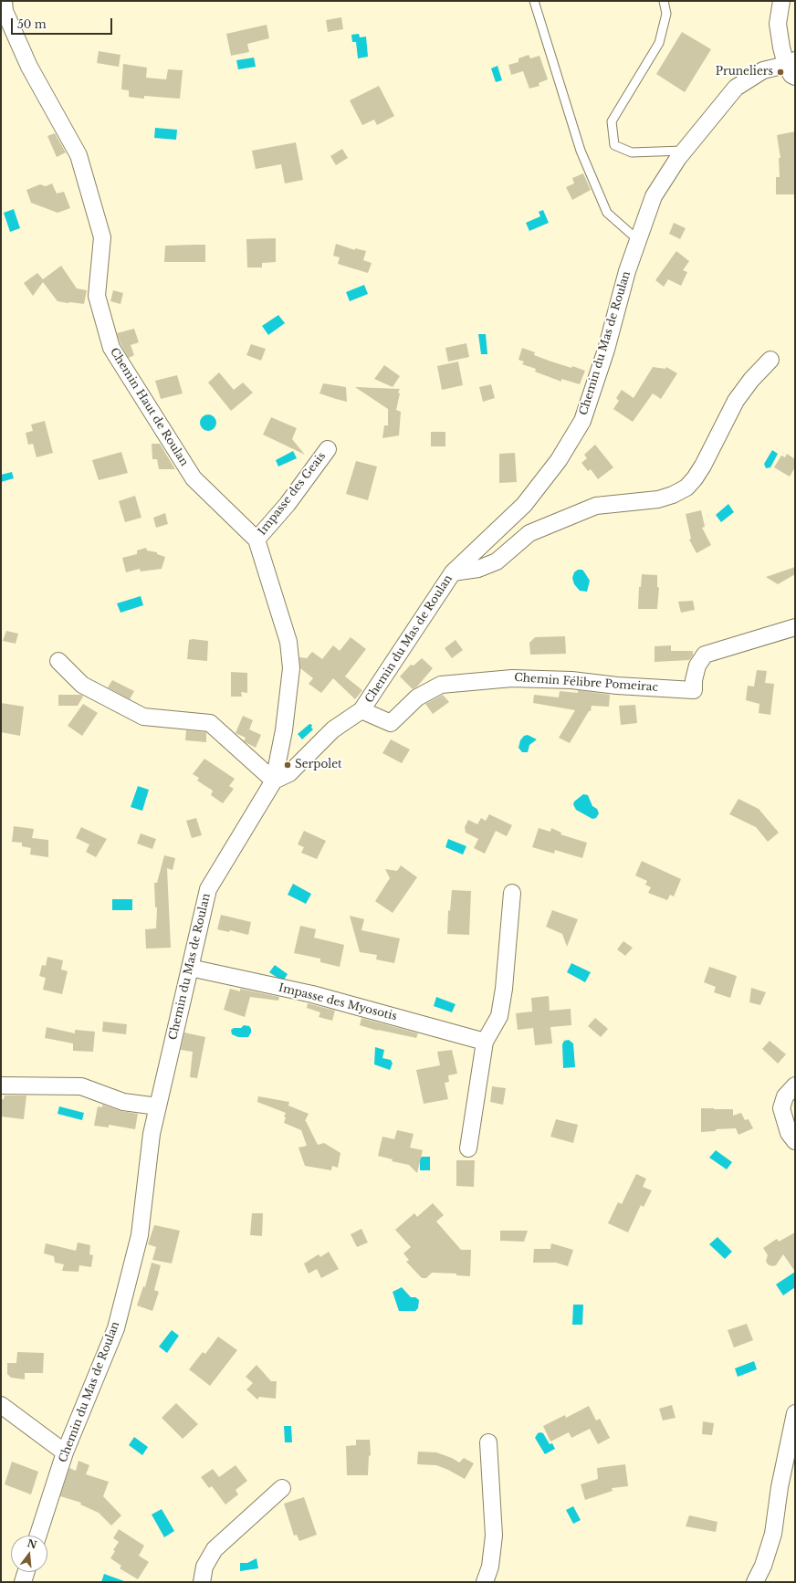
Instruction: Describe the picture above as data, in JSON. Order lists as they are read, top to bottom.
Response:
{
  "streets": {
    "street": [
      "Chemin du Mas de Roulan",
      "Chemin Haut de Roulan",
      "Impasse des Geais",
      "Chemin Félibre Pomeirac",
      "Impasse des Myosotis"
    ]
  },
  "crossings": [
    ["Chemin du Mas de Roulan", "Chemin Haut de Roulan"],
    ["Chemin du Mas de Roulan", "Chemin Félibre Pomeirac"],
    ["Chemin du Mas de Roulan", "Impasse des Myosotis"],
    ["Chemin Haut de Roulan", "Impasse des Geais"]
  ],
  "places": ["Pruneliers", "Serpolet"],
  "scale_bar": "50 m",
  "north": "top"
}
